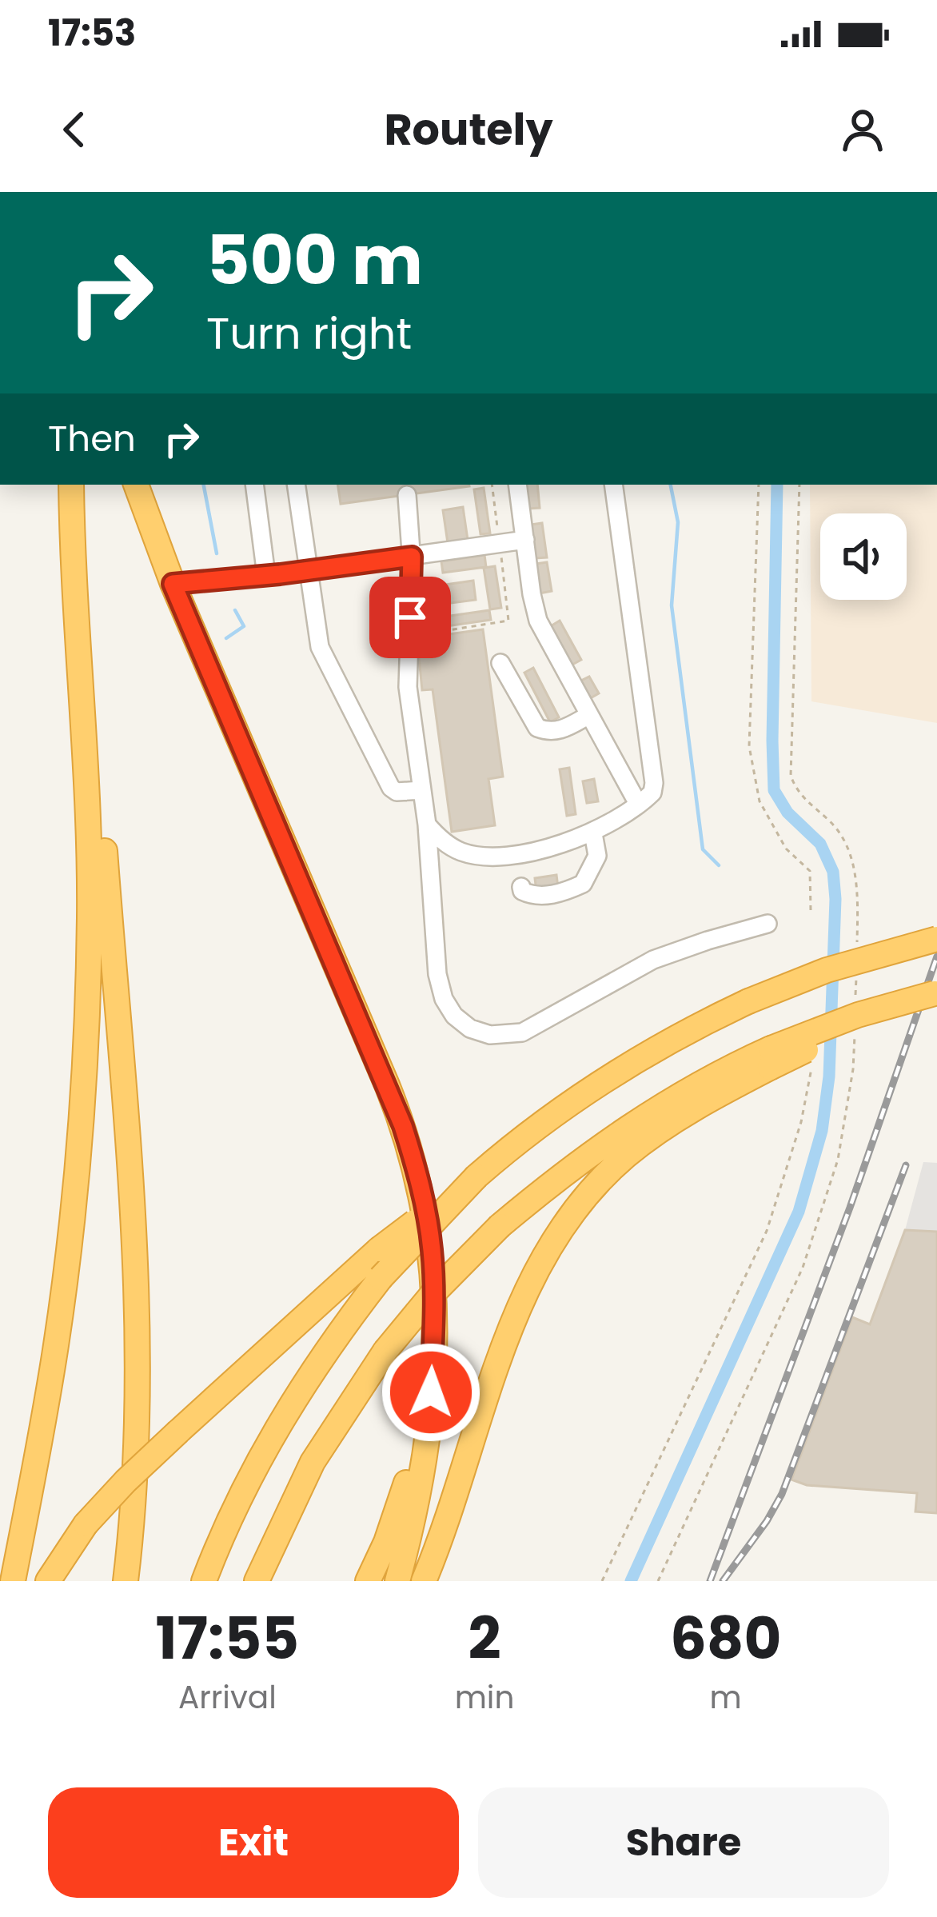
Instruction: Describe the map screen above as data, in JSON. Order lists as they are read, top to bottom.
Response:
{
  "page": {
    "status": "17:53",
    "header": "Routely",
    "turn": ["500 m", "Turn right"],
    "then": "Then",
    "eta": [
      "17:55",
      "Arrival",
      "2",
      "min",
      "680",
      "m"
    ],
    "buttons": ["Exit", "Share"]
  }
}
